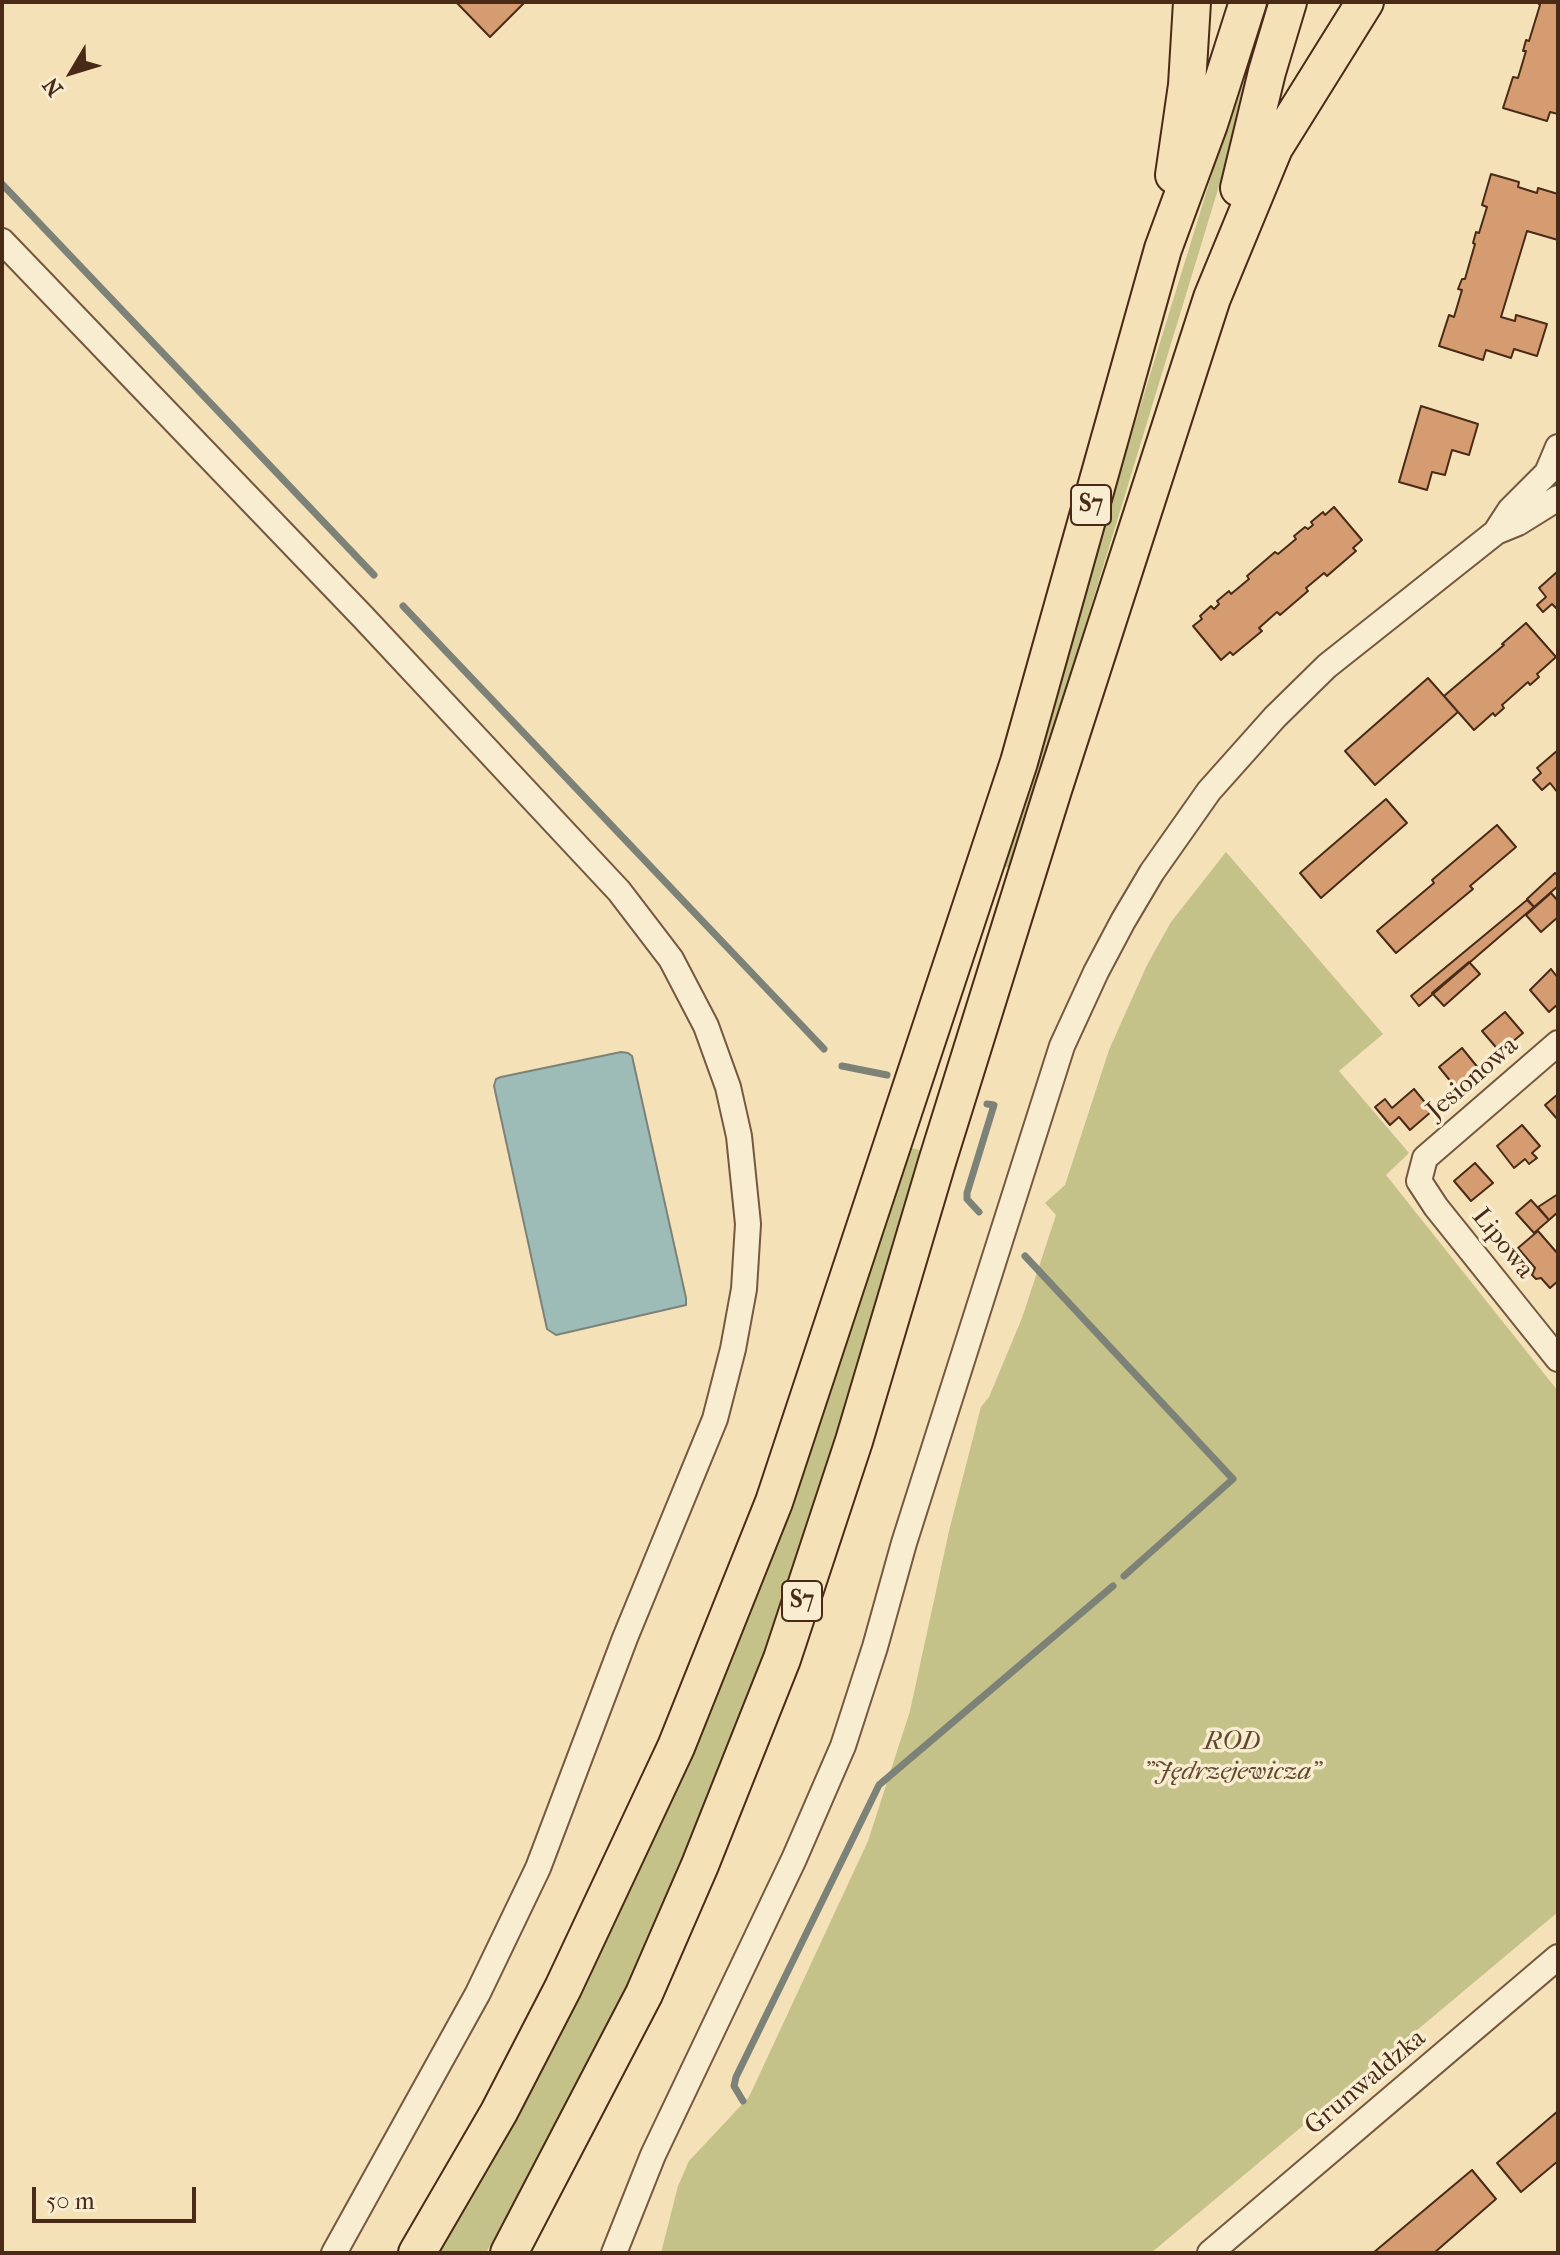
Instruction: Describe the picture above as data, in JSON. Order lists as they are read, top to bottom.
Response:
{
  "streets": {
    "highway": ["S7"],
    "street": ["Jesionowa", "Lipowa", "Grunwaldzka"]
  },
  "crossings": [
    ["Jesionowa", "Lipowa"]
  ],
  "parks": ["ROD \"Jędrzejewicza\""],
  "scale_bar": "50 m",
  "north": "bottom left"
}
